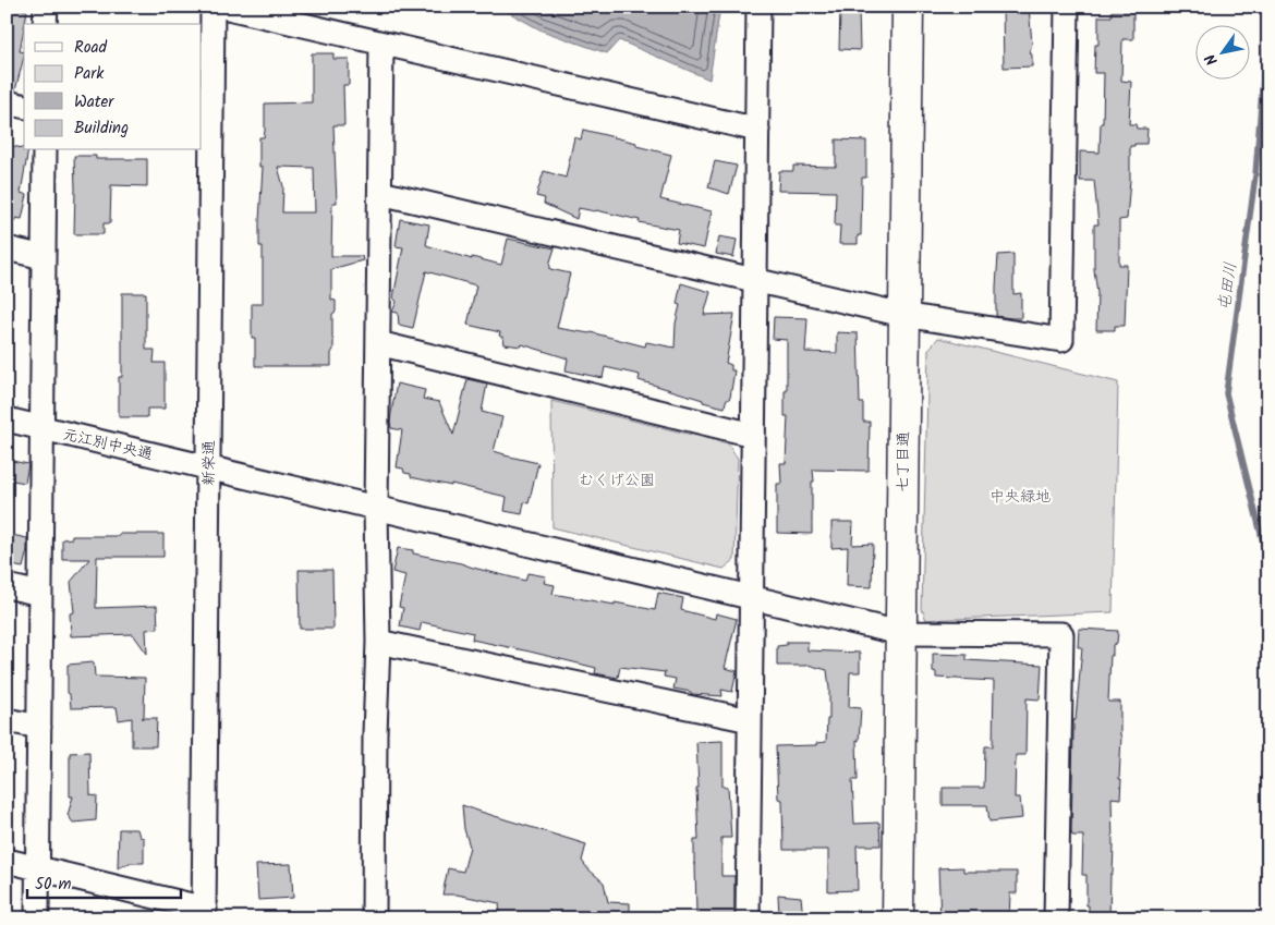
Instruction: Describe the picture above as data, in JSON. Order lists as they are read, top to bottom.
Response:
{
  "streets": {
    "street": ["元江別中央通", "七丁目通", "新栄通"]
  },
  "crossings": [
    ["元江別中央通", "七丁目通"],
    ["元江別中央通", "新栄通"]
  ],
  "water": ["屯田川"],
  "parks": ["むくげ公園", "中央緑地"],
  "legend": [
    "Road",
    "Park",
    "Water",
    "Building"
  ],
  "scale_bar": "50 m",
  "north": "bottom left"
}
